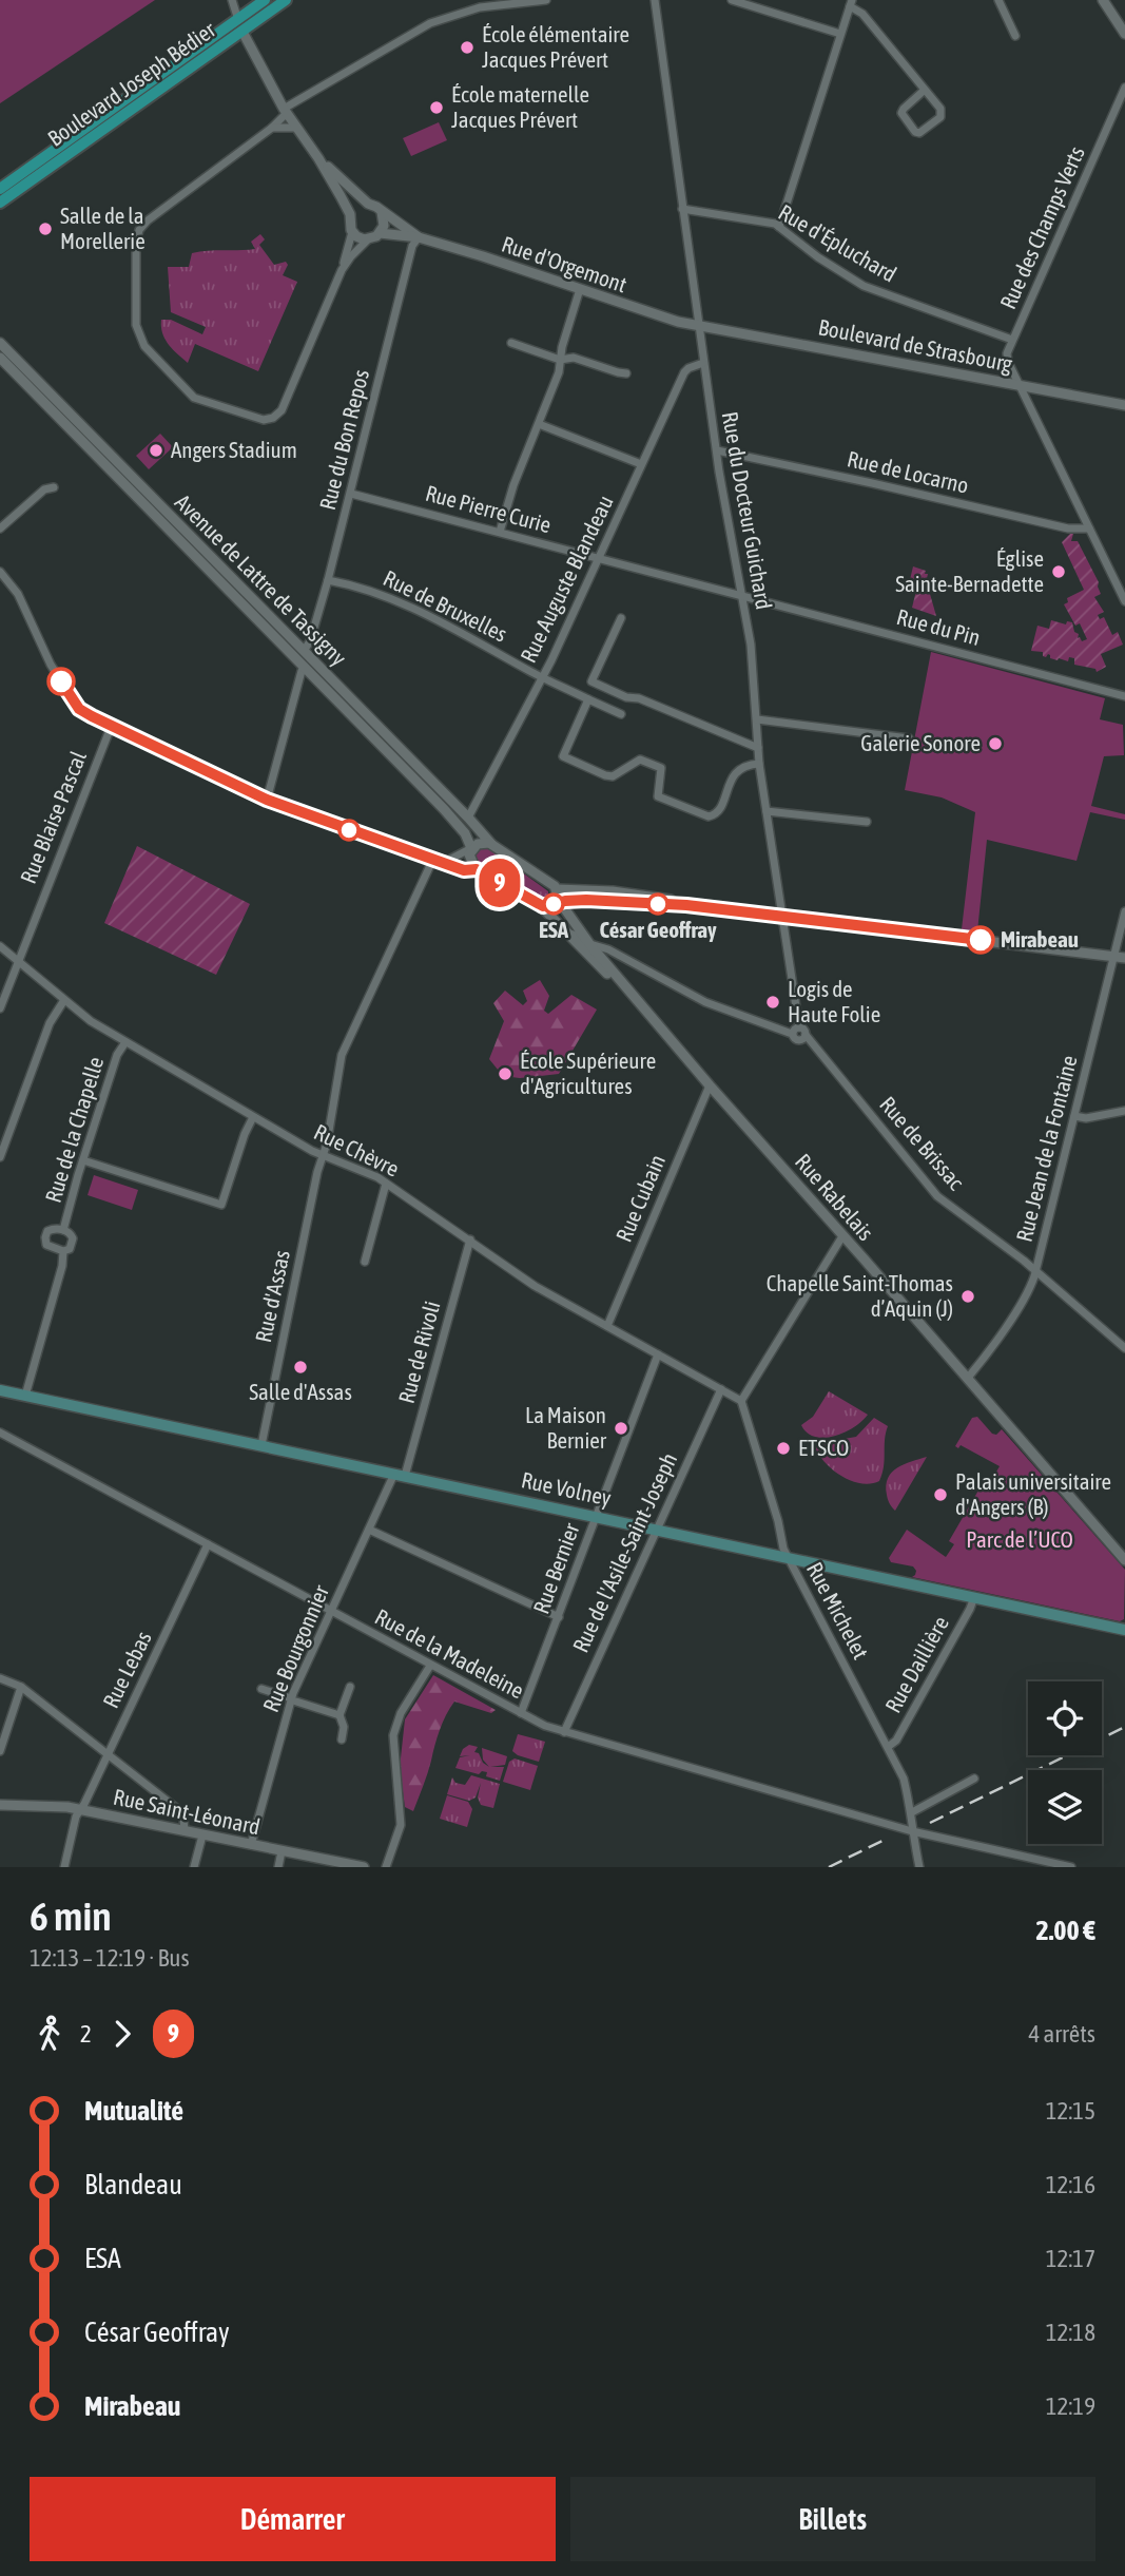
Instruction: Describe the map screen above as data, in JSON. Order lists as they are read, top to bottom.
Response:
{
  "streets": {
    "main road": ["Boulevard Joseph Bédier", "Rue Volney"],
    "street": [
      "Rue des Champs Verts",
      "Rue d'Épluchard",
      "Rue d'Orgemont",
      "Boulevard de Strasbourg",
      "Rue du Bon Repos",
      "Rue de Locarno",
      "Rue Pierre Curie",
      "Rue du Docteur Guichard",
      "Rue Auguste Blandeau",
      "Avenue de Lattre de Tassigny",
      "Rue de Bruxelles",
      "Rue du Pin",
      "Rue Blaise Pascal",
      "Rue de la Chapelle",
      "Rue de Brissac",
      "Rue Jean de la Fontaine",
      "Rue Chèvre",
      "Rue Rabelais",
      "Rue Cubain",
      "Rue d'Assas",
      "Rue de Rivoli",
      "Rue de l'Asile-Saint-Joseph",
      "Rue Bernier",
      "Rue Michelet",
      "Rue Bourgonnier",
      "Rue de la Madeleine",
      "Rue Daillière",
      "Rue Lebas",
      "Rue Saint-Léonard"
    ]
  },
  "crossings": [
    ["Boulevard Joseph Bédier", "Rue d'Orgemont"],
    ["Rue des Champs Verts", "Rue d'Épluchard"],
    ["Rue des Champs Verts", "Boulevard de Strasbourg"],
    ["Rue des Champs Verts", "Rue de Locarno"],
    ["Rue d'Épluchard", "Rue du Docteur Guichard"],
    ["Rue d'Orgemont", "Boulevard de Strasbourg"],
    ["Rue d'Orgemont", "Rue du Bon Repos"],
    ["Rue d'Orgemont", "Rue du Docteur Guichard"],
    ["Boulevard de Strasbourg", "Rue du Docteur Guichard"],
    ["Rue du Bon Repos", "Rue Pierre Curie"],
    ["Rue du Bon Repos", "Avenue de Lattre de Tassigny"],
    ["Rue du Bon Repos", "Rue de Bruxelles"],
    ["Rue de Locarno", "Rue du Docteur Guichard"],
    ["Rue Pierre Curie", "Rue du Docteur Guichard"],
    ["Rue Pierre Curie", "Rue Auguste Blandeau"],
    ["Rue Pierre Curie", "Rue du Pin"],
    ["Rue du Docteur Guichard", "Rue Auguste Blandeau"],
    ["Rue du Docteur Guichard", "Rue du Pin"],
    ["Rue du Docteur Guichard", "Rue de Brissac"],
    ["Rue Auguste Blandeau", "Avenue de Lattre de Tassigny"],
    ["Rue Auguste Blandeau", "Rue de Bruxelles"],
    ["Avenue de Lattre de Tassigny", "Rue Rabelais"],
    ["Rue Blaise Pascal", "Rue Chèvre"],
    ["Rue de la Chapelle", "Rue Chèvre"],
    ["Rue de la Chapelle", "Rue Volney"],
    ["Rue de Brissac", "Rue Jean de la Fontaine"],
    ["Rue de Brissac", "Rue Rabelais"],
    ["Rue Jean de la Fontaine", "Rue Rabelais"],
    ["Rue Chèvre", "Rue Cubain"],
    ["Rue Chèvre", "Rue d'Assas"],
    ["Rue Chèvre", "Rue de Rivoli"],
    ["Rue Chèvre", "Rue de l'Asile-Saint-Joseph"],
    ["Rue Chèvre", "Rue Bernier"],
    ["Rue Chèvre", "Rue Michelet"],
    ["Rue Rabelais", "Rue Cubain"],
    ["Rue d'Assas", "Rue Volney"],
    ["Rue de Rivoli", "Rue Volney"],
    ["Rue de Rivoli", "Rue Bourgonnier"],
    ["Rue Volney", "Rue de l'Asile-Saint-Joseph"],
    ["Rue Volney", "Rue Bernier"],
    ["Rue Volney", "Rue Michelet"],
    ["Rue Volney", "Rue Bourgonnier"],
    ["Rue Volney", "Rue Daillière"],
    ["Rue de l'Asile-Saint-Joseph", "Rue de la Madeleine"],
    ["Rue Bernier", "Rue de la Madeleine"],
    ["Rue Michelet", "Rue de la Madeleine"],
    ["Rue Michelet", "Rue Daillière"],
    ["Rue Bourgonnier", "Rue de la Madeleine"],
    ["Rue Bourgonnier", "Rue Saint-Léonard"],
    ["Rue de la Madeleine", "Rue Lebas"],
    ["Rue Lebas", "Rue Saint-Léonard"]
  ],
  "parks": ["Parc de l’UCO"],
  "places": [
    "École élémentaire Jacques Prévert",
    "École maternelle Jacques Prévert",
    "Salle de la Morellerie",
    "Angers Stadium",
    "Église Sainte-Bernadette",
    "Galerie Sonore",
    "ESA",
    "César Geoffray",
    "Mirabeau",
    "Logis de Haute Folie",
    "École Supérieure d'Agricultures",
    "Chapelle Saint-Thomas d’Aquin (J)",
    "Salle d'Assas",
    "La Maison Bernier",
    "ETSCO",
    "Palais universitaire d'Angers (B)"
  ],
  "lines": ["bus line 9"],
  "page": {
    "on_map": "9",
    "heading": ["6 min", "12:13 – 12:19 · Bus", "2.00 €"],
    "legs": ["2", "9", "4 arrêts"],
    "list": [
      {
        "name": "Mutualité",
        "value": "12:15"
      },
      {
        "name": "Blandeau",
        "value": "12:16"
      },
      {
        "name": "ESA",
        "value": "12:17"
      },
      {
        "name": "César Geoffray",
        "value": "12:18"
      },
      {
        "name": "Mirabeau",
        "value": "12:19"
      }
    ],
    "buttons": ["Démarrer", "Billets"]
  }
}
